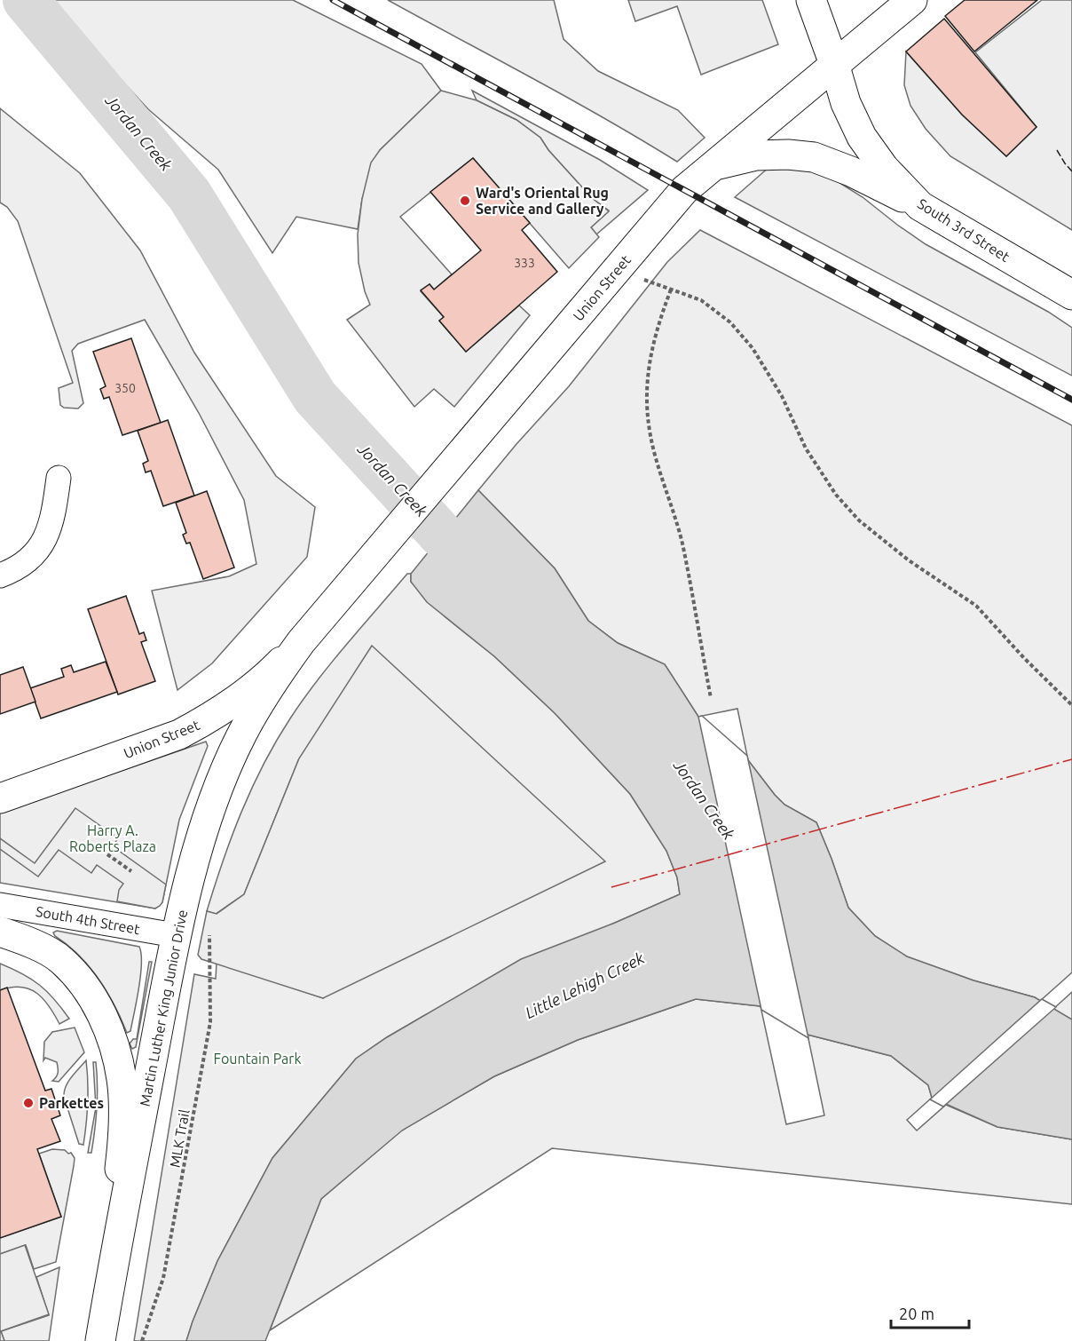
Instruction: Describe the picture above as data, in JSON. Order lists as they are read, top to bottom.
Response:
{
  "streets": {
    "main road": ["South 3rd Street", "Union Street", "Martin Luther King Junior Drive"],
    "street": ["South 4th Street"],
    "path": ["MLK Trail"]
  },
  "crossings": [
    ["South 3rd Street", "Union Street"],
    ["Union Street", "Martin Luther King Junior Drive"],
    ["South 4th Street", "Martin Luther King Junior Drive"]
  ],
  "water": ["Jordan Creek", "Little Lehigh Creek"],
  "parks": ["Harry A. Roberts Plaza", "Fountain Park"],
  "places": ["Ward's Oriental Rug Service and Gallery", "Parkettes"],
  "house_numbers": ["333", "350"],
  "scale_bar": "20 m"
}
